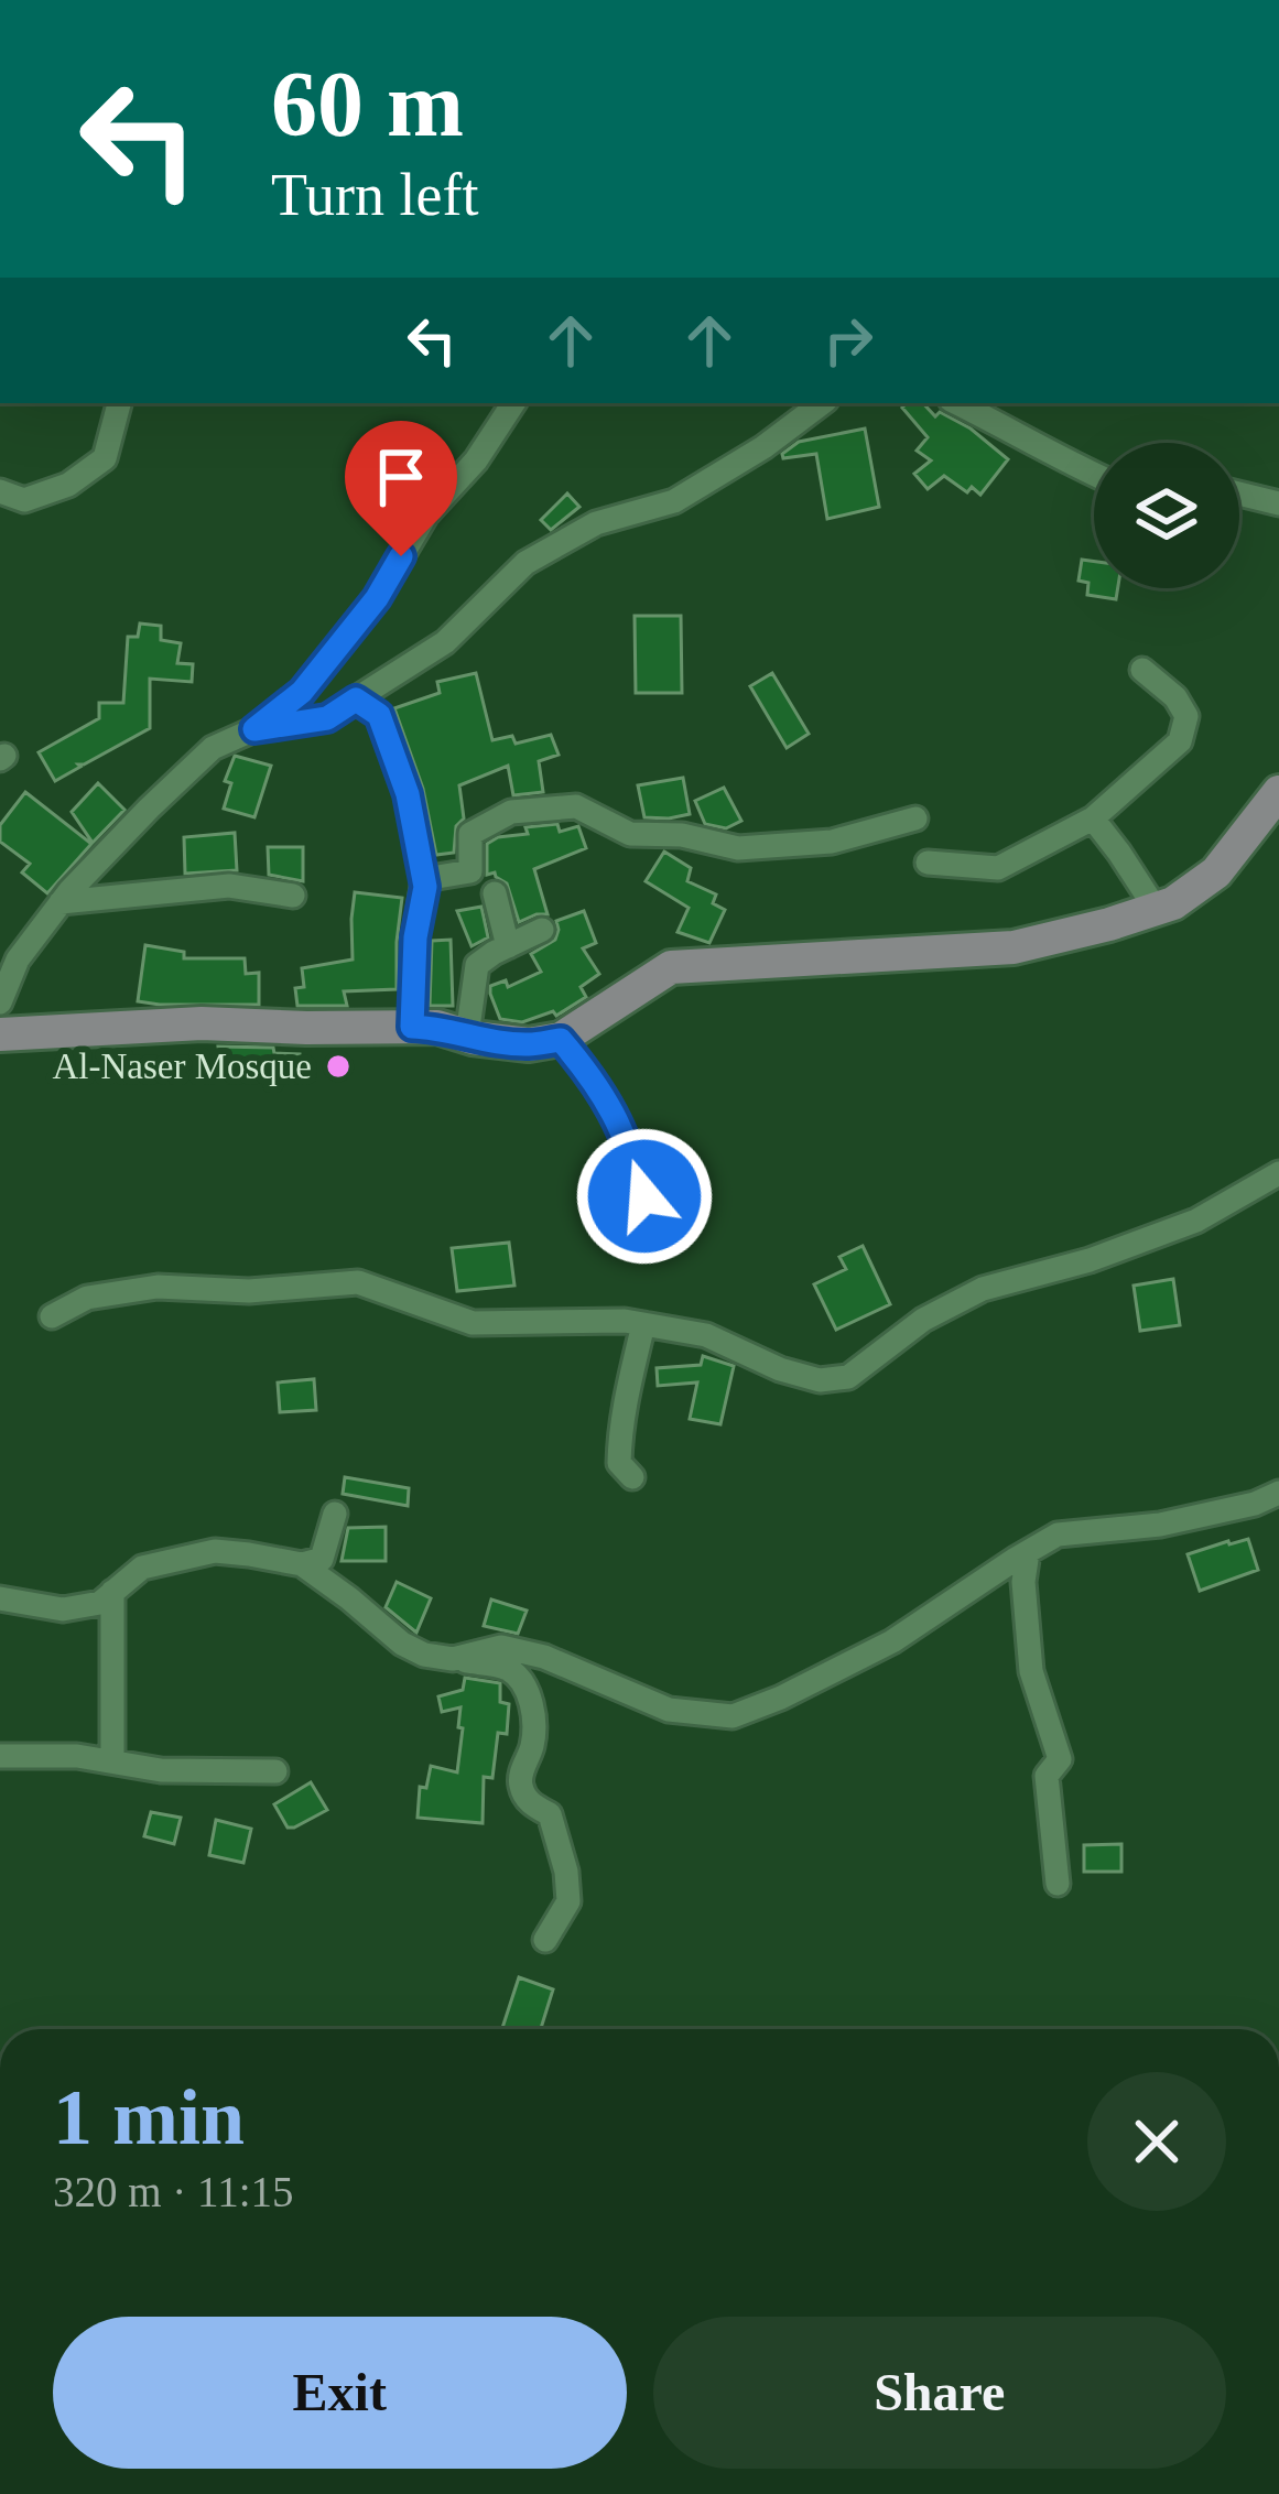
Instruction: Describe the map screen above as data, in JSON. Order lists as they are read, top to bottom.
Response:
{
  "places": ["Al-Naser Mosque"],
  "page": {
    "turn": ["60 m", "Turn left"],
    "heading": ["1 min", "320 m · 11:15"],
    "buttons": ["Exit", "Share"]
  }
}
